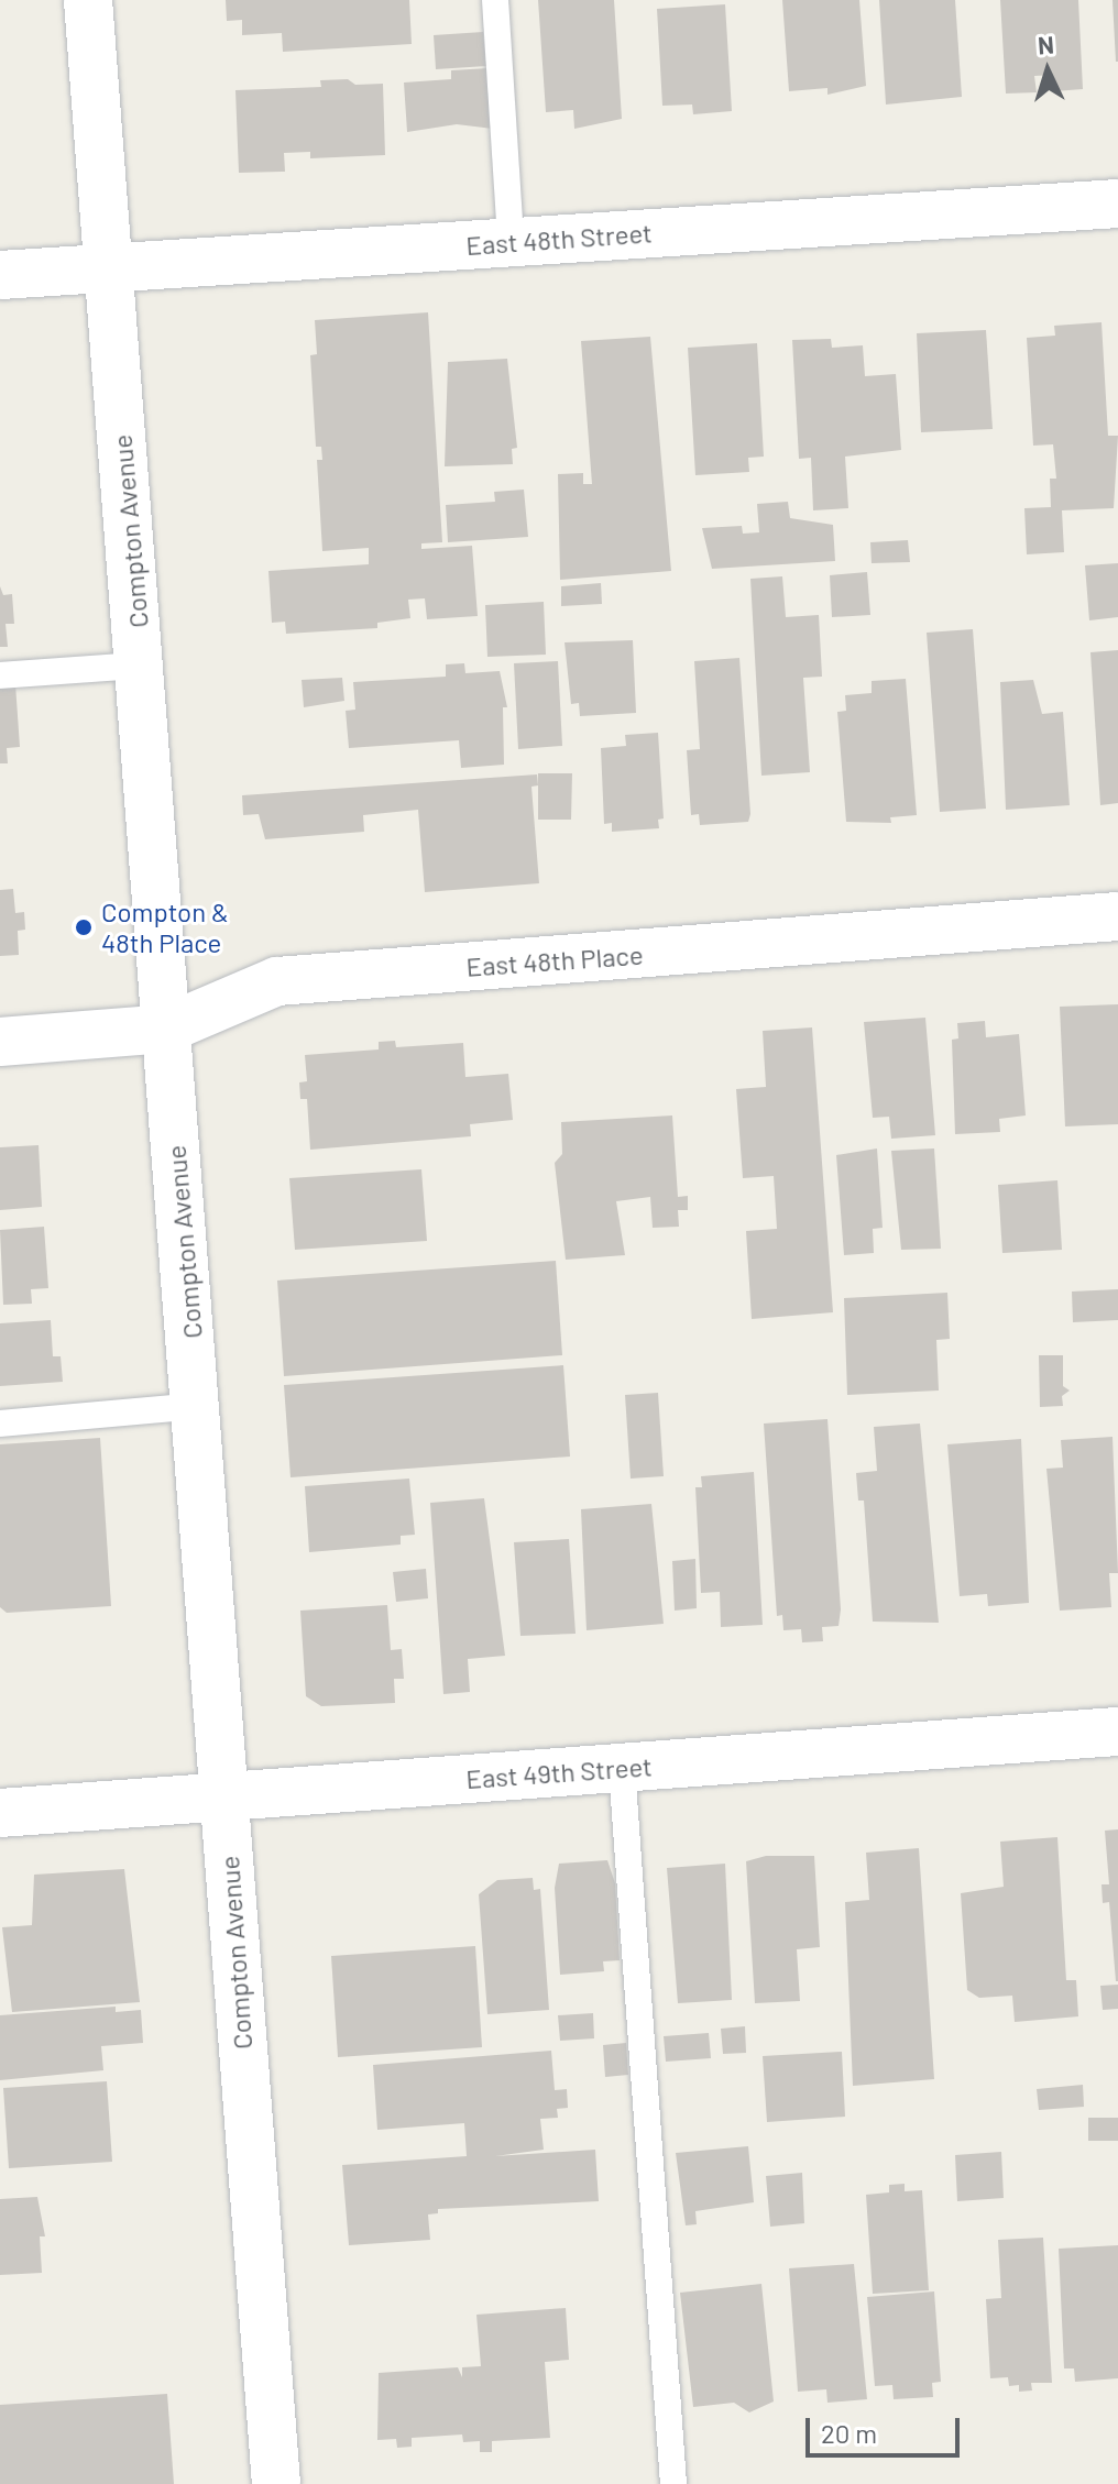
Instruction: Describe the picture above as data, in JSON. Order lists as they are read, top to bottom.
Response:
{
  "streets": {
    "street": [
      "East 48th Street",
      "Compton Avenue",
      "East 48th Place",
      "East 49th Street"
    ]
  },
  "crossings": [
    ["East 48th Street", "Compton Avenue"],
    ["Compton Avenue", "East 48th Place"],
    ["Compton Avenue", "East 49th Street"]
  ],
  "places": ["Compton & 48th Place"],
  "scale_bar": "20 m",
  "north": "top"
}
